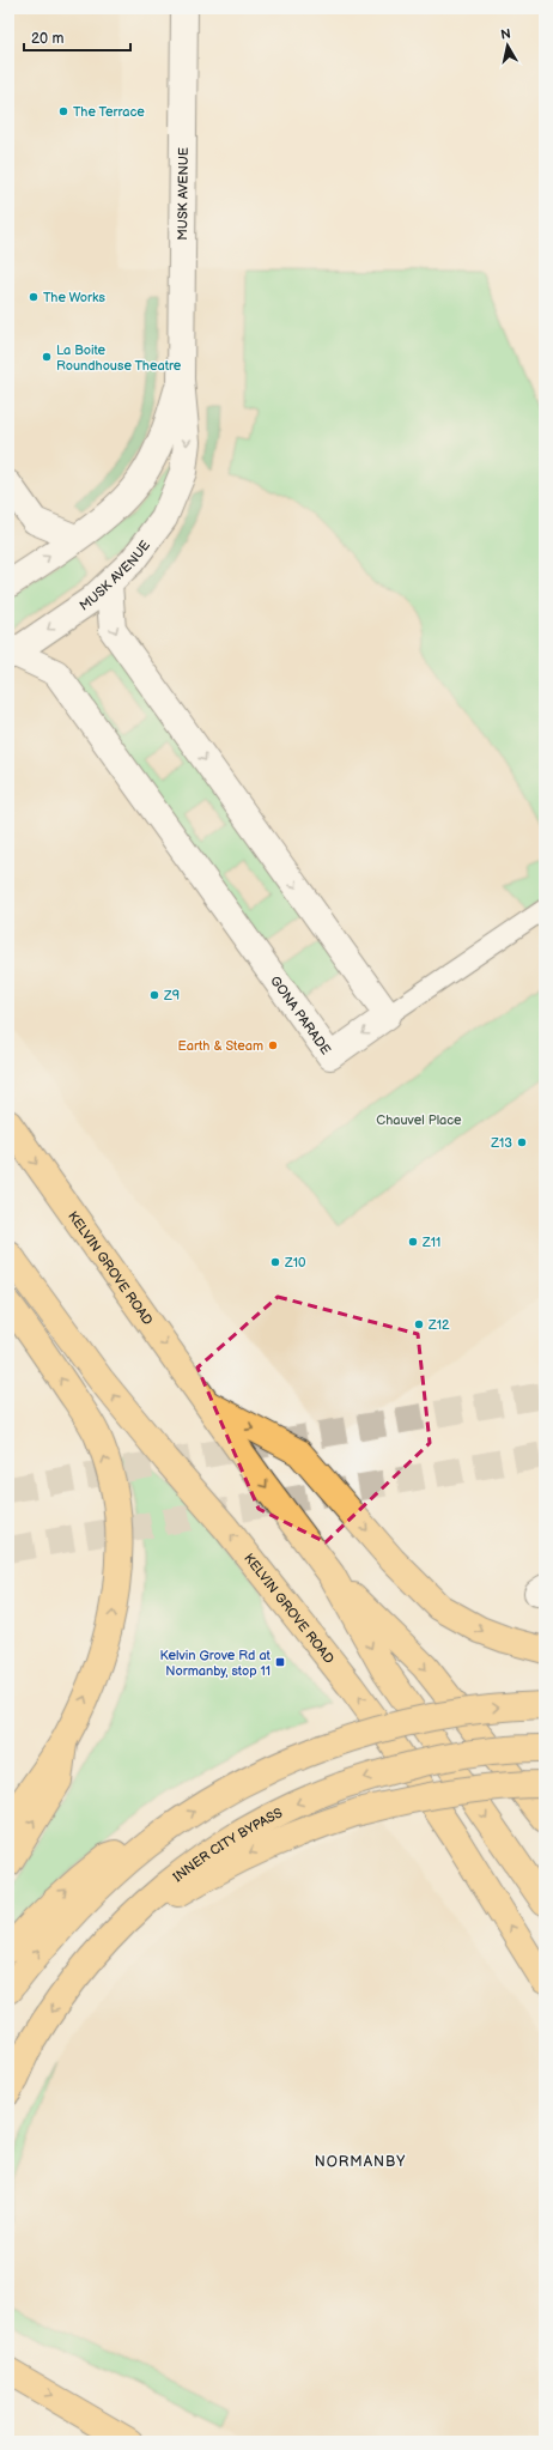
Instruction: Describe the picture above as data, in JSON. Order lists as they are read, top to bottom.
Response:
{
  "streets": {
    "main road": ["KELVIN GROVE ROAD", "INNER CITY BYPASS"],
    "street": ["MUSK AVENUE", "GONA PARADE"]
  },
  "crossings": [
    ["MUSK AVENUE", "GONA PARADE"]
  ],
  "districts": ["NORMANBY"],
  "parks": ["Chauvel Place"],
  "places": {
    "other": [
      "The Terrace",
      "The Works",
      "La Boite Roundhouse Theatre",
      "Z9",
      "Earth & Steam",
      "Z13",
      "Z11",
      "Z10",
      "Z12"
    ],
    "transit": ["Kelvin Grove Rd at Normanby, stop 11"]
  },
  "scale_bar": "20 m",
  "north": "top"
}
